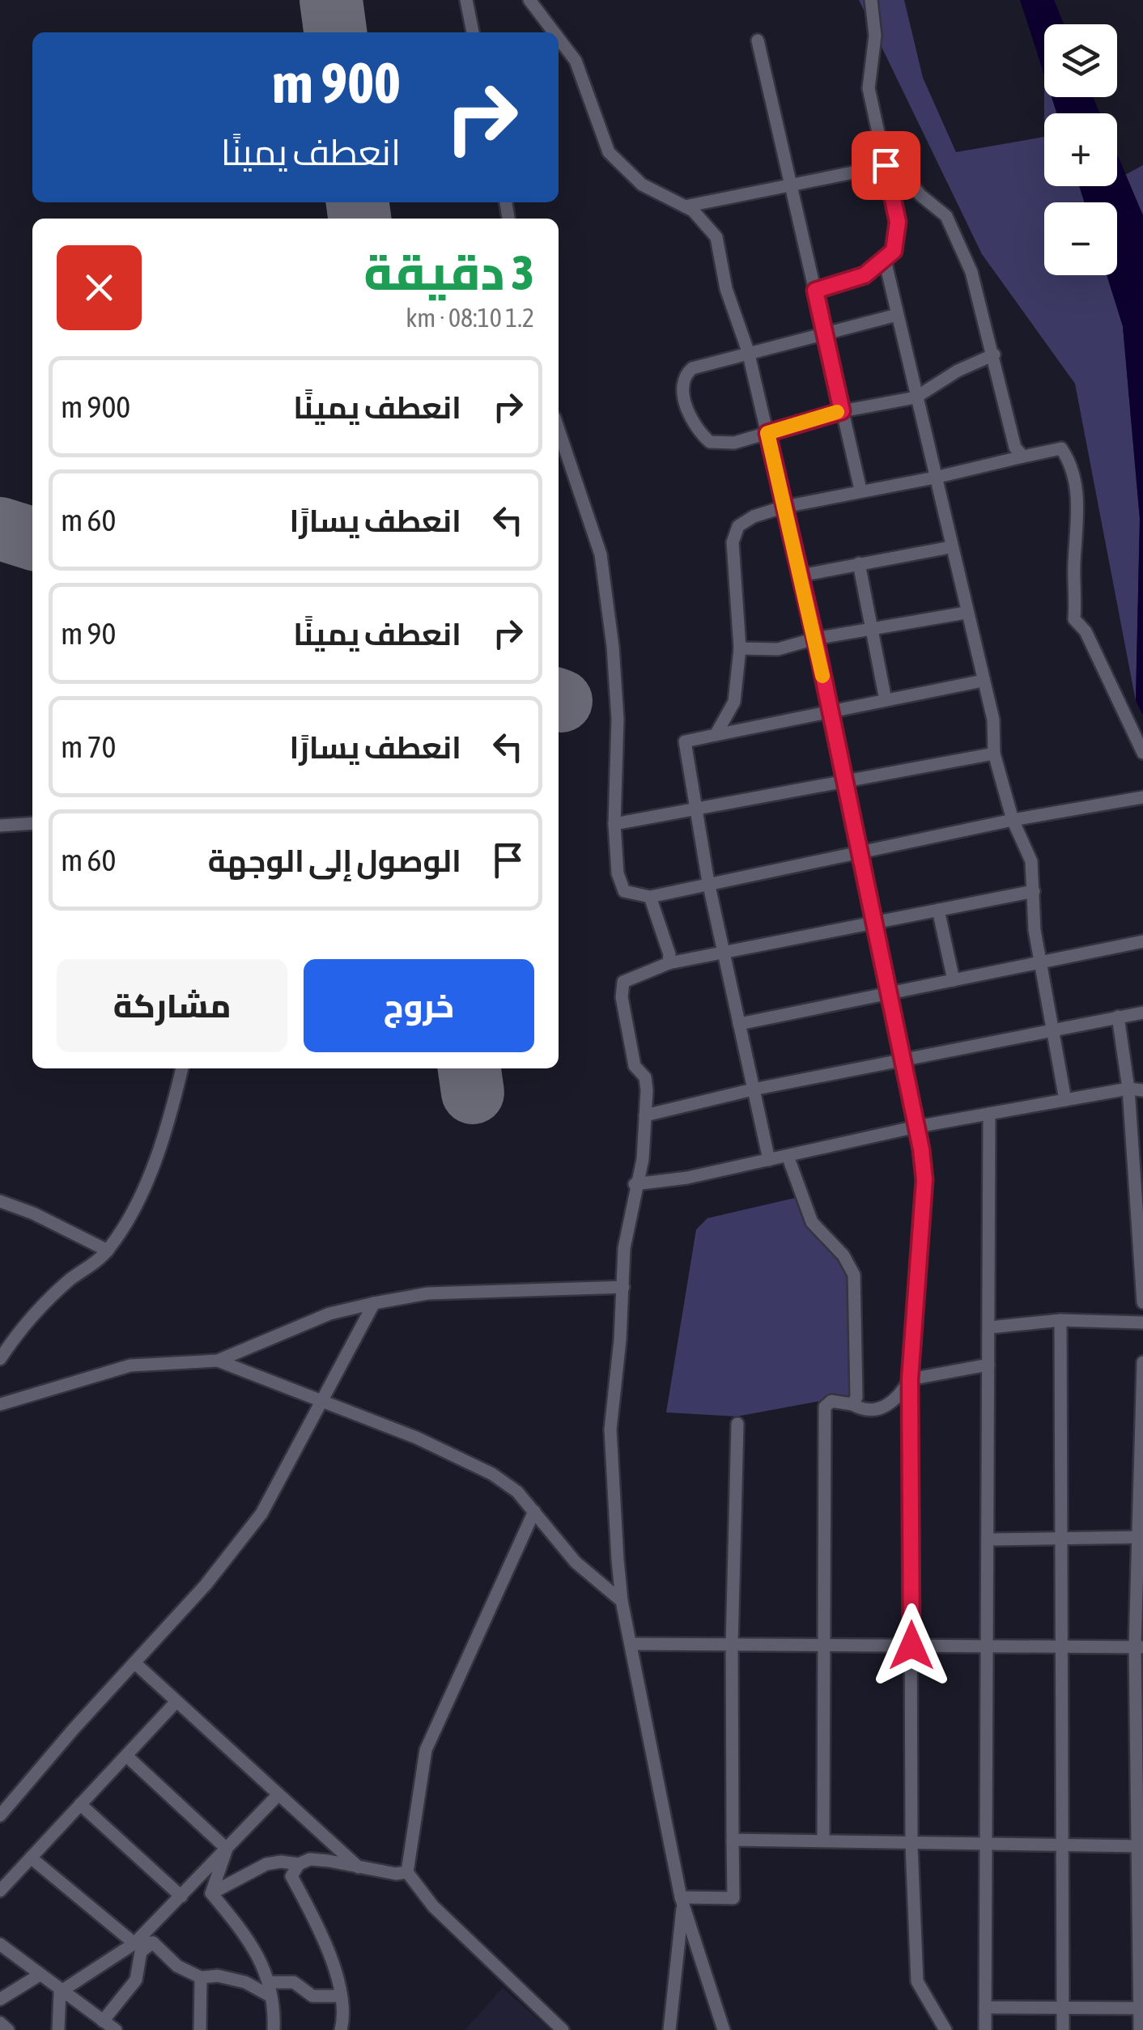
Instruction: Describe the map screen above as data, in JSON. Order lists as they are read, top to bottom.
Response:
{
  "page": {
    "map_buttons": ["+", "−"],
    "turn": ["900 m", "انعطف يمينًا"],
    "heading": ["3 دقيقة", "1.2 km · 08:10"],
    "list": [
      {
        "name": "انعطف يمينًا",
        "value": "900 m"
      },
      {
        "name": "انعطف يسارًا",
        "value": "60 m"
      },
      {
        "name": "انعطف يمينًا",
        "value": "90 m"
      },
      {
        "name": "انعطف يسارًا",
        "value": "70 m"
      },
      {
        "name": "الوصول إلى الوجهة",
        "value": "60 m"
      }
    ],
    "buttons": ["خروج", "مشاركة"]
  }
}
